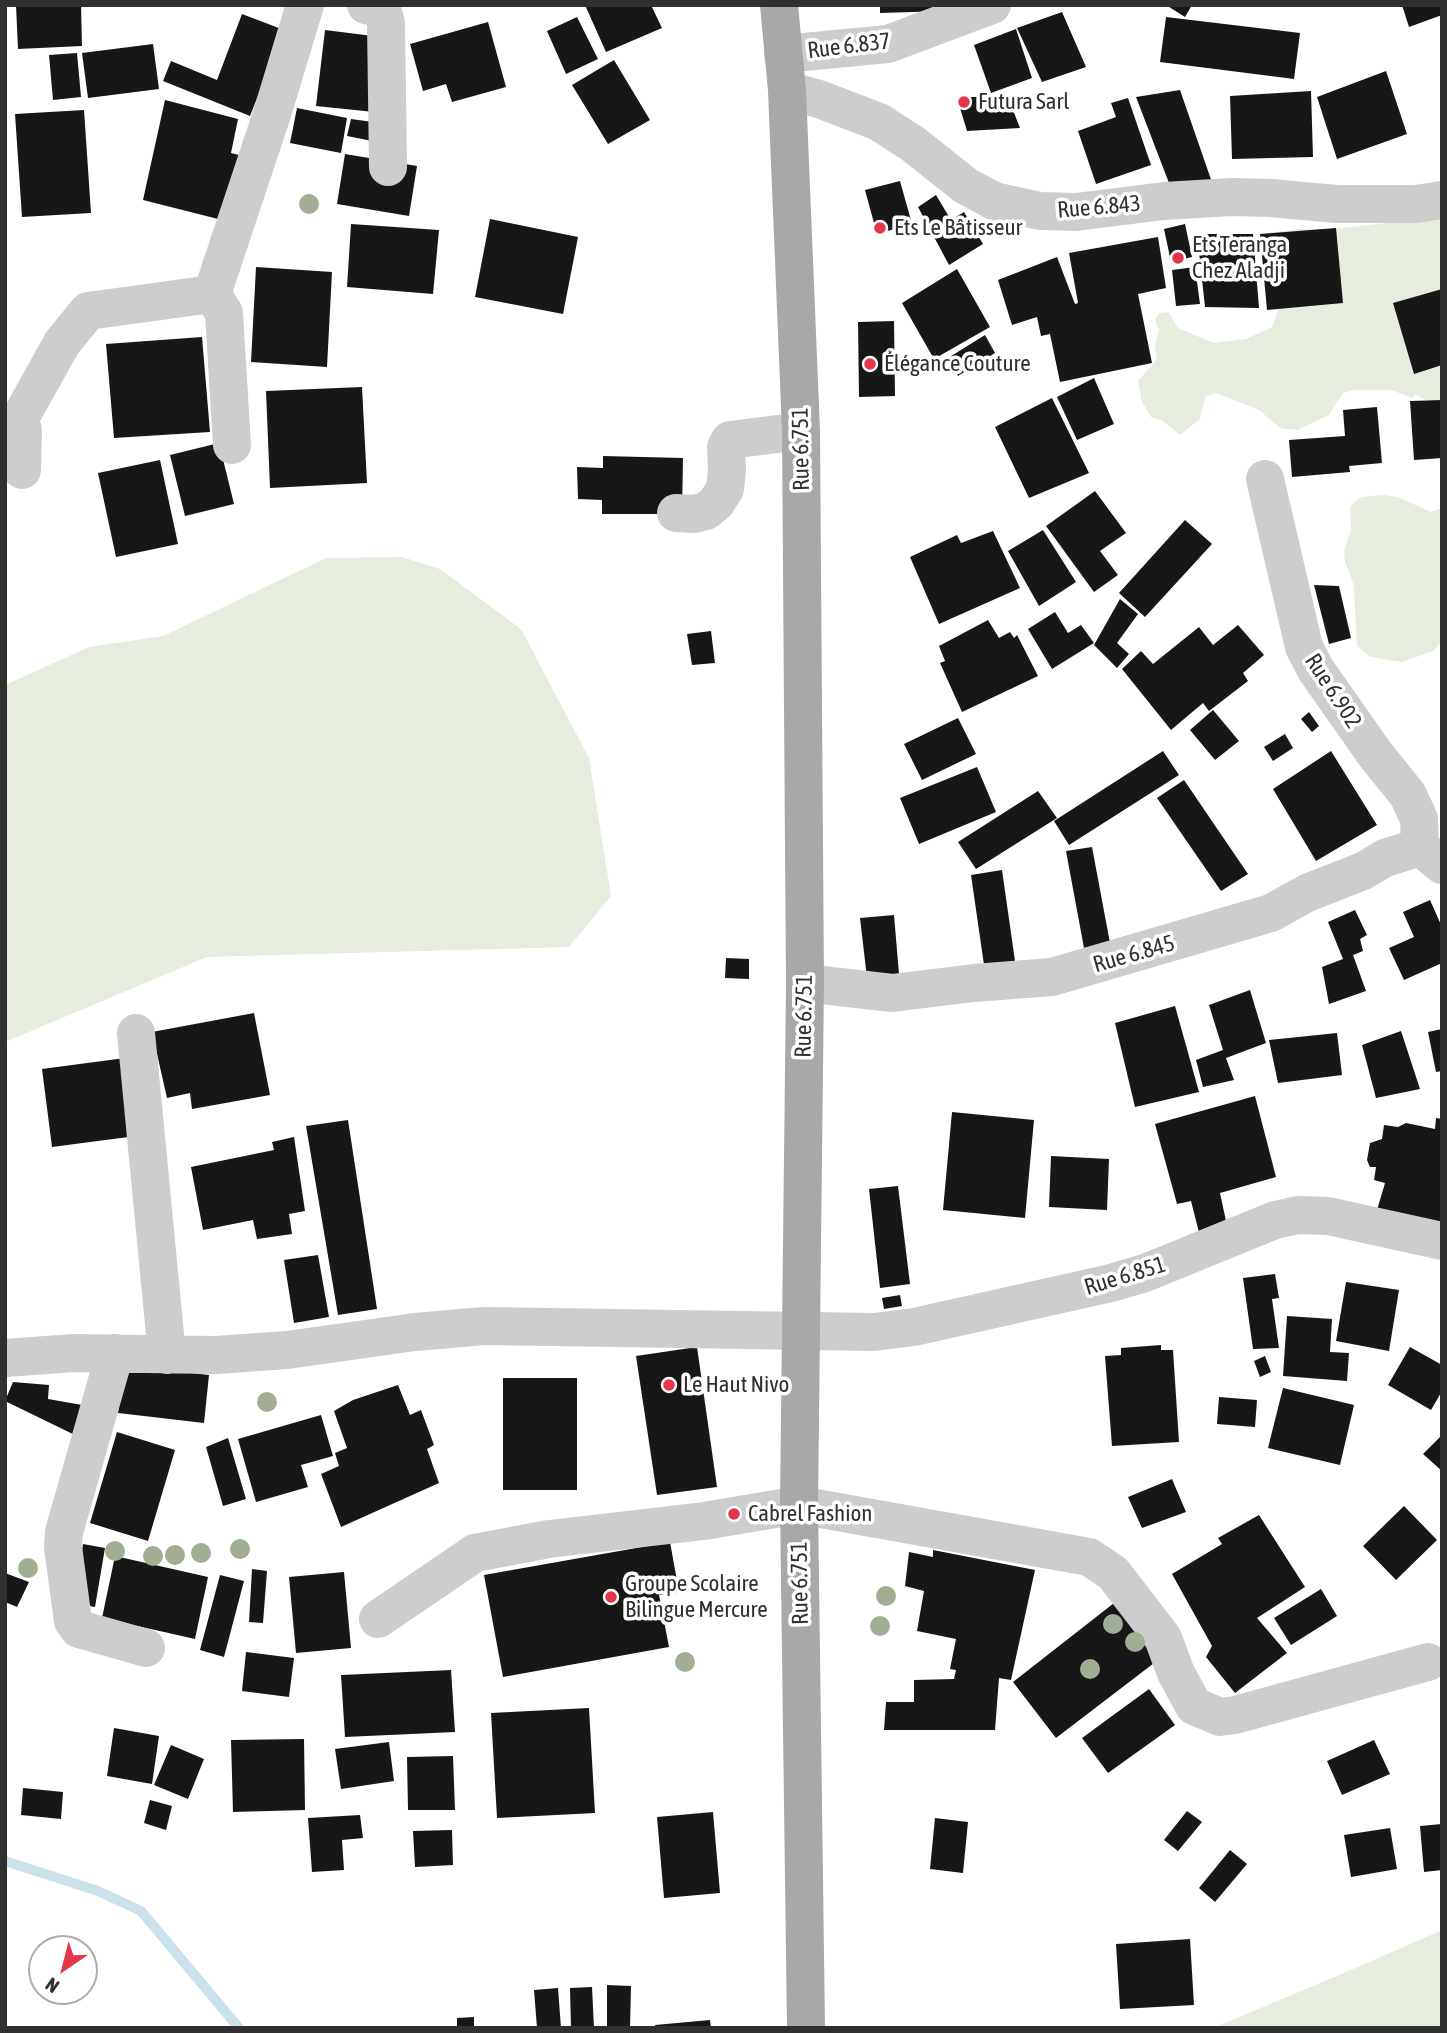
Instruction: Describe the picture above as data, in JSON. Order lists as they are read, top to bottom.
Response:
{
  "streets": {
    "main road": ["Rue 6.751"],
    "street": [
      "Rue 6.837",
      "Rue 6.843",
      "Rue 6.902",
      "Rue 6.845",
      "Rue 6.851"
    ]
  },
  "crossings": [
    ["Rue 6.837", "Rue 6.843"],
    ["Rue 6.837", "Rue 6.751"],
    ["Rue 6.843", "Rue 6.751"],
    ["Rue 6.751", "Rue 6.845"],
    ["Rue 6.751", "Rue 6.851"],
    ["Rue 6.902", "Rue 6.845"]
  ],
  "places": [
    "Futura Sarl",
    "Ets Le Bâtisseur",
    "Ets Teranga Chez Aladji",
    "Élégance Couture",
    "Le Haut Nivo",
    "Cabrel Fashion",
    "Groupe Scolaire Bilingue Mercure"
  ],
  "north": "bottom left"
}
